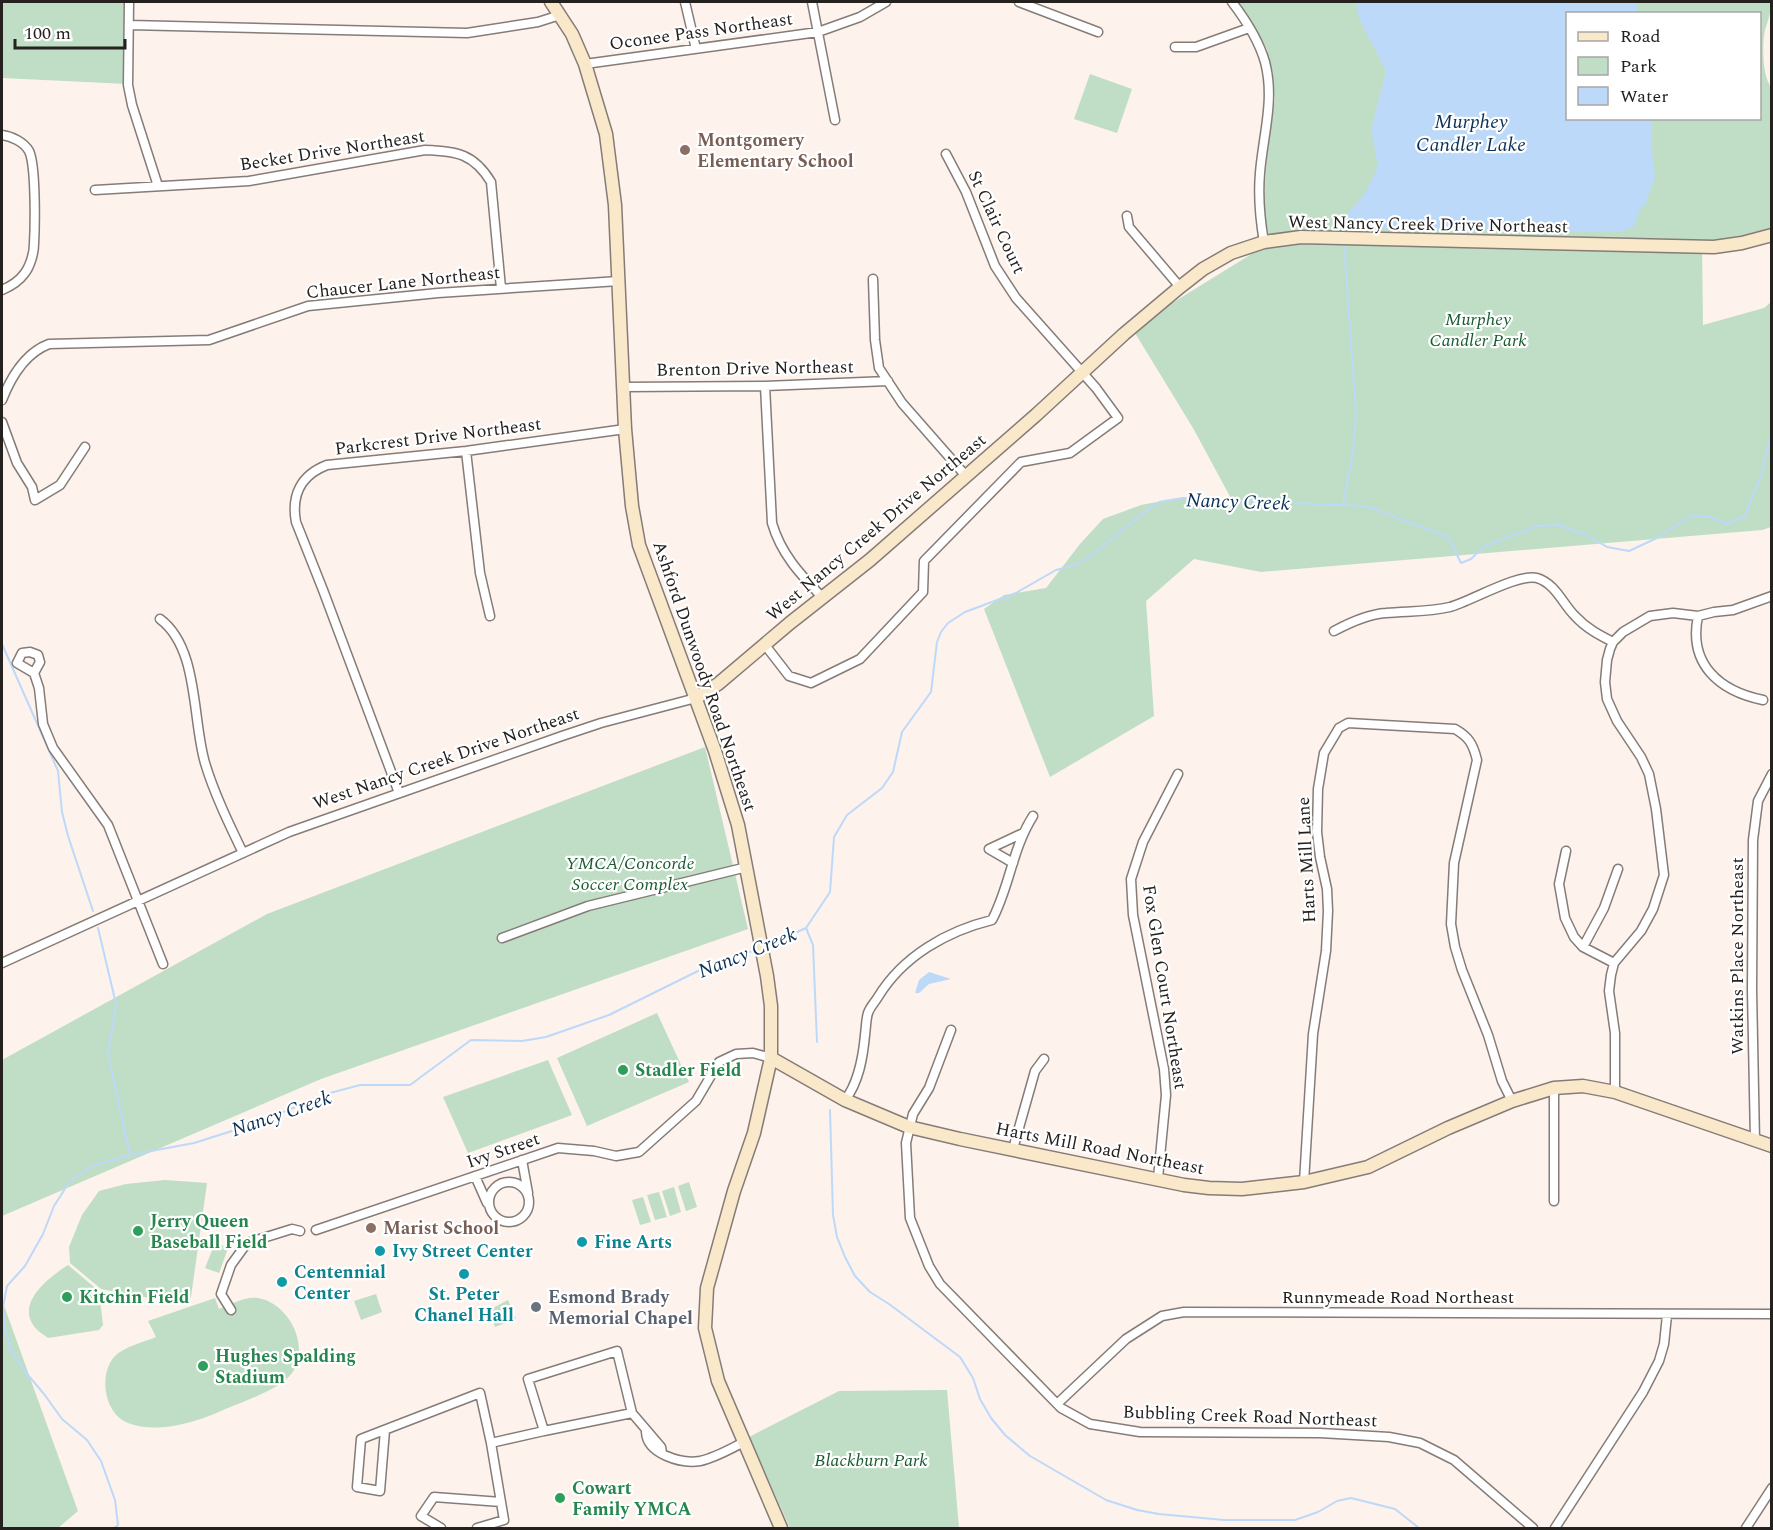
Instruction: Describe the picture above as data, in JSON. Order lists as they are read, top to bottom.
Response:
{
  "streets": {
    "street": [
      "Oconee Pass Northeast",
      "Becket Drive Northeast",
      "St Clair Court",
      "West Nancy Creek Drive Northeast",
      "Chaucer Lane Northeast",
      "Brenton Drive Northeast",
      "Parkcrest Drive Northeast",
      "Ashford Dunwoody Road Northeast",
      "Harts Mill Lane",
      "Watkins Place Northeast",
      "Fox Glen Court Northeast",
      "Harts Mill Road Northeast",
      "Ivy Street",
      "Runnymeade Road Northeast",
      "Bubbling Creek Road Northeast"
    ]
  },
  "crossings": [
    ["Oconee Pass Northeast", "Ashford Dunwoody Road Northeast"],
    ["Becket Drive Northeast", "Chaucer Lane Northeast"],
    ["St Clair Court", "West Nancy Creek Drive Northeast"],
    ["West Nancy Creek Drive Northeast", "Parkcrest Drive Northeast"],
    ["West Nancy Creek Drive Northeast", "Ashford Dunwoody Road Northeast"],
    ["Chaucer Lane Northeast", "Ashford Dunwoody Road Northeast"],
    ["Brenton Drive Northeast", "Ashford Dunwoody Road Northeast"],
    ["Parkcrest Drive Northeast", "Ashford Dunwoody Road Northeast"],
    ["Ashford Dunwoody Road Northeast", "Harts Mill Road Northeast"],
    ["Ashford Dunwoody Road Northeast", "Ivy Street"],
    ["Harts Mill Lane", "Harts Mill Road Northeast"],
    ["Watkins Place Northeast", "Harts Mill Road Northeast"],
    ["Fox Glen Court Northeast", "Harts Mill Road Northeast"],
    ["Harts Mill Road Northeast", "Ivy Street"],
    ["Harts Mill Road Northeast", "Bubbling Creek Road Northeast"],
    ["Runnymeade Road Northeast", "Bubbling Creek Road Northeast"]
  ],
  "water": ["Murphey Candler Lake", "Nancy Creek"],
  "parks": ["Murphey Candler Park", "YMCA/Concorde Soccer Complex", "Blackburn Park"],
  "places": [
    "Montgomery Elementary School",
    "Stadler Field",
    "Marist School",
    "Jerry Queen Baseball Field",
    "Fine Arts",
    "Ivy Street Center",
    "St. Peter Chanel Hall",
    "Centennial Center",
    "Kitchin Field",
    "Esmond Brady Memorial Chapel",
    "Hughes Spalding Stadium",
    "Cowart Family YMCA"
  ],
  "legend": ["Road", "Park", "Water"],
  "scale_bar": "100 m"
}
